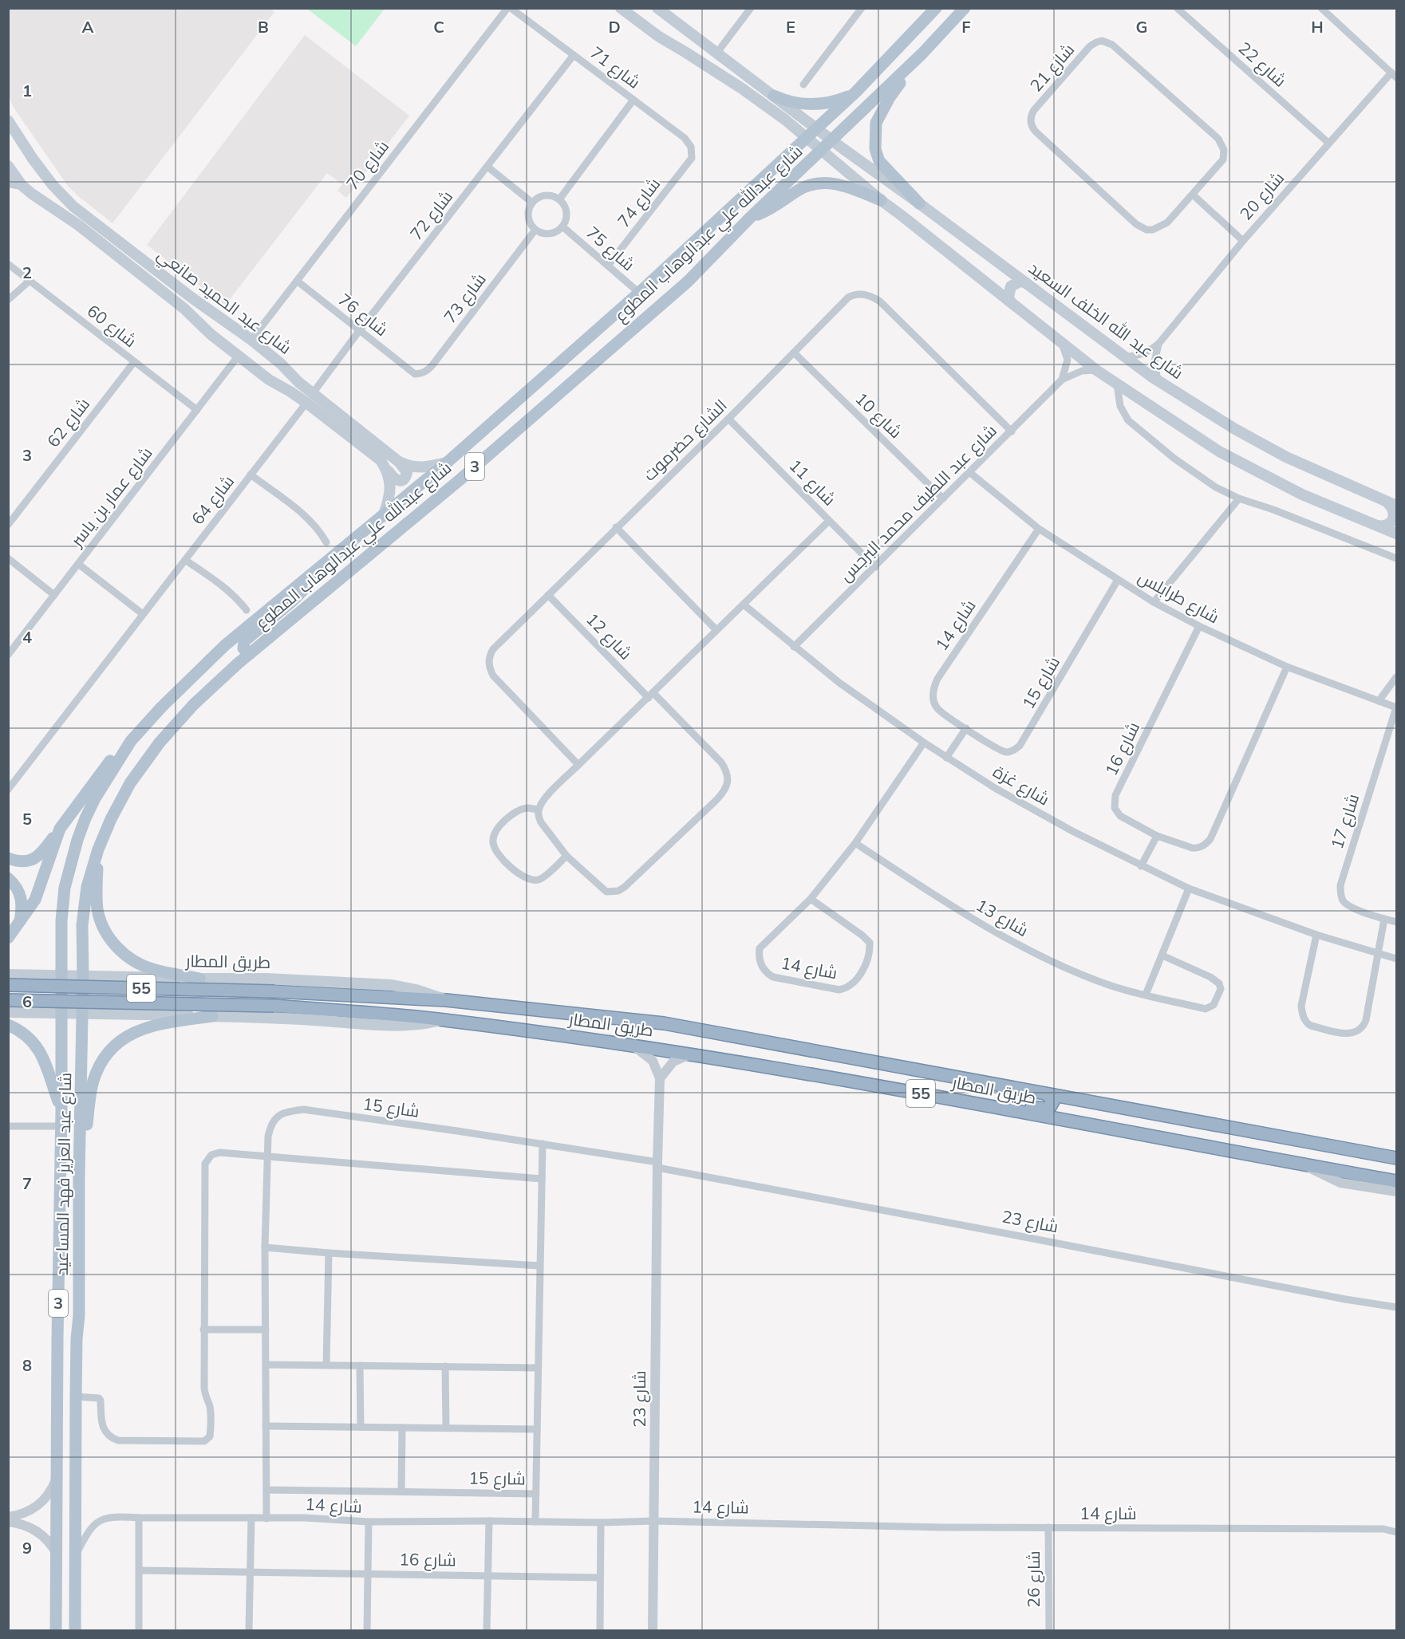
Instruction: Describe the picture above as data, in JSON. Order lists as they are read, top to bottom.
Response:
{
  "streets": {
    "highway": ["طريق المطار", "55"],
    "main road": [
      "شارع عبدالله علي عبدالوهاب المطوع",
      "شارع عبد الحميد صانعي",
      "شارع عبد الله الخلف السعيد",
      "3",
      "شارع عبد العزيز فهد المساعيد"
    ],
    "street": [
      "شارع 22",
      "شارع 71",
      "شارع 21",
      "شارع 70",
      "شارع 20",
      "شارع 74",
      "شارع 72",
      "شارع 75",
      "شارع 73",
      "شارع 76",
      "شارع 60",
      "شارع 10",
      "شارع 62",
      "الشارع حضرموت",
      "شارع 11",
      "شارع عمار بن ياسر",
      "شارع 64",
      "شارع عبد اللطيف محمد البرجس",
      "شارع طرابلس",
      "شارع 14",
      "شارع 12",
      "شارع 15",
      "شارع 16",
      "شارع غزة",
      "شارع 17",
      "شارع 13",
      "شارع 23",
      "شارع 26"
    ]
  },
  "crossings": [
    ["شارع 22", "شارع 20"],
    ["شارع 71", "شارع 74"],
    ["شارع 71", "شارع 72"],
    ["شارع 70", "شارع عبد الحميد صانعي"],
    ["شارع 70", "شارع 76"],
    ["شارع 20", "شارع عبد الله الخلف السعيد"],
    ["شارع 74", "شارع 75"],
    ["شارع 72", "شارع عبد الحميد صانعي"],
    ["شارع 72", "شارع 76"],
    ["شارع 72", "شارع 64"],
    ["شارع عبدالله علي عبدالوهاب المطوع", "شارع 75"],
    ["شارع عبدالله علي عبدالوهاب المطوع", "شارع عبد الحميد صانعي"],
    ["شارع عبدالله علي عبدالوهاب المطوع", "شارع عبد الله الخلف السعيد"],
    ["شارع عبدالله علي عبدالوهاب المطوع", "3"],
    ["شارع عبدالله علي عبدالوهاب المطوع", "طريق المطار"],
    ["شارع عبدالله علي عبدالوهاب المطوع", "شارع عبد العزيز فهد المساعيد"],
    ["شارع 75", "شارع 73"],
    ["شارع 73", "شارع 76"],
    ["شارع عبد الحميد صانعي", "شارع عمار بن ياسر"],
    ["شارع عبد الحميد صانعي", "شارع 64"],
    ["شارع 60", "شارع 62"],
    ["شارع 60", "شارع عمار بن ياسر"],
    ["شارع 10", "الشارع حضرموت"],
    ["شارع 10", "شارع عبد اللطيف محمد البرجس"],
    ["الشارع حضرموت", "شارع 11"],
    ["الشارع حضرموت", "شارع عبد اللطيف محمد البرجس"],
    ["الشارع حضرموت", "شارع 12"],
    ["3", "طريق المطار"],
    ["شارع 11", "شارع عبد اللطيف محمد البرجس"],
    ["شارع عبد اللطيف محمد البرجس", "شارع طرابلس"],
    ["شارع عبد اللطيف محمد البرجس", "شارع غزة"],
    ["شارع طرابلس", "شارع 14"],
    ["شارع طرابلس", "شارع 15"],
    ["شارع طرابلس", "شارع 16"],
    ["شارع طرابلس", "شارع 17"],
    ["شارع 14", "شارع 15"],
    ["شارع 14", "شارع غزة"],
    ["شارع 14", "شارع 13"],
    ["شارع 14", "شارع عبد العزيز فهد المساعيد"],
    ["شارع 14", "شارع 23"],
    ["شارع 14", "شارع 26"],
    ["شارع 15", "شارع 23"],
    ["طريق المطار", "شارع عبد العزيز فهد المساعيد"]
  ],
  "grid": {
    "columns": [
      "A",
      "B",
      "C",
      "D",
      "E",
      "F",
      "G",
      "H"
    ],
    "rows": [
      "1",
      "2",
      "3",
      "4",
      "5",
      "6",
      "7",
      "8",
      "9"
    ]
  }
}
